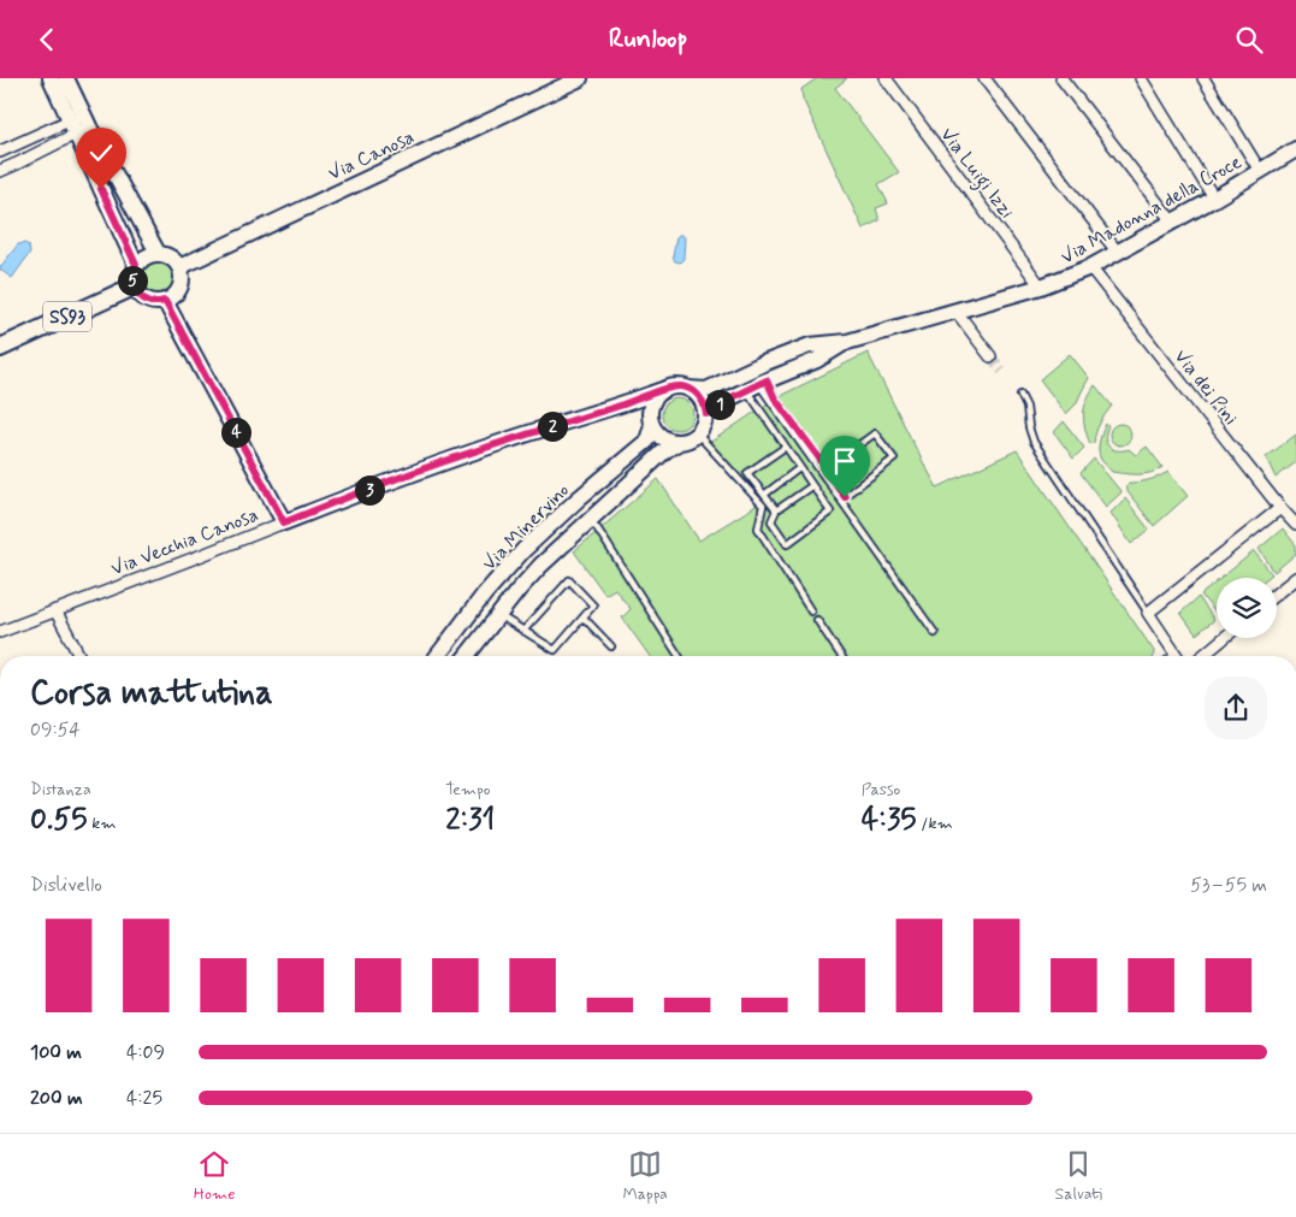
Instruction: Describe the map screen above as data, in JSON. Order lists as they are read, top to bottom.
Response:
{
  "streets": {
    "main road": [
      "Via Canosa",
      "Via Madonna della Croce",
      "SS93",
      "Via Minervino",
      "Via Vecchia Canosa"
    ],
    "street": ["Via Luigi Izzi", "Via dei Pini"]
  },
  "crossings": [
    ["Via Canosa", "SS93"],
    ["Via Luigi Izzi", "Via Madonna della Croce"],
    ["Via Madonna della Croce", "Via dei Pini"],
    ["Via Madonna della Croce", "Via Minervino"],
    ["Via Madonna della Croce", "Via Vecchia Canosa"],
    ["Via Minervino", "Via Vecchia Canosa"]
  ],
  "page": {
    "header": "Runloop",
    "pins": [
      "5",
      "1",
      "2",
      "4",
      "3"
    ],
    "heading": ["Corsa mattutina", "09:54"],
    "stats": [
      ["Distanza", "0.55 km"],
      ["Tempo", "2:31"],
      ["Passo", "4:35 /km"]
    ],
    "chart": ["Dislivello", "53–55 m"],
    "list": [
      {
        "name": "100 m",
        "note": "4:09"
      },
      {
        "name": "200 m",
        "note": "4:25"
      }
    ],
    "tabs": ["Home", "Mappa", "Salvati"]
  }
}
